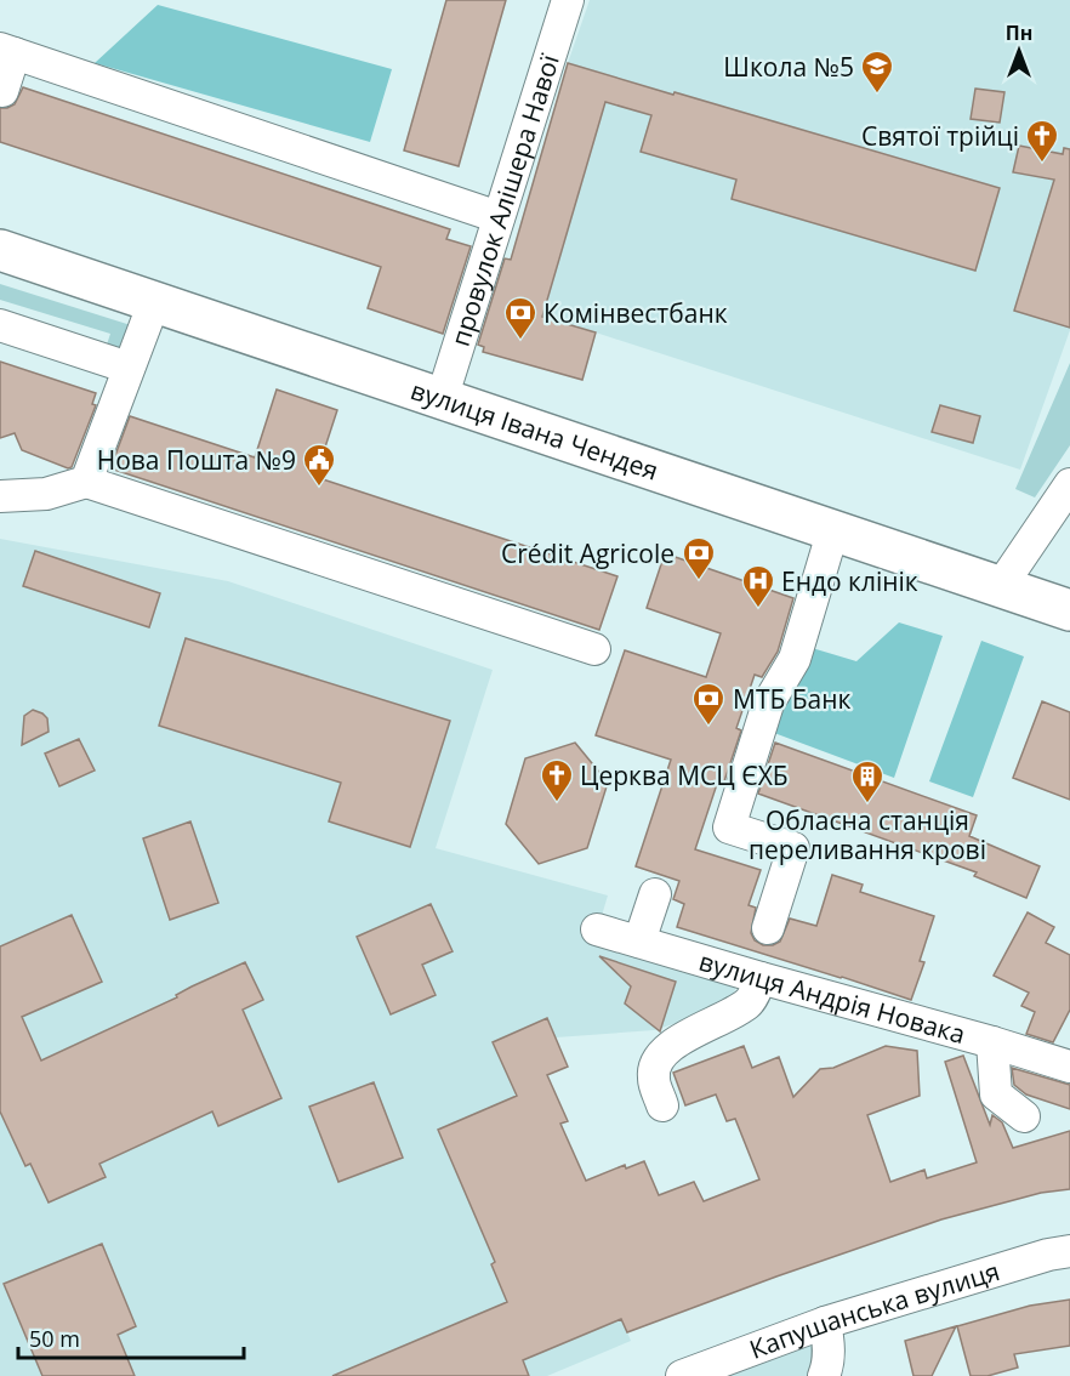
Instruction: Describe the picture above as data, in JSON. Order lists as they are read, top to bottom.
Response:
{
  "streets": {
    "main road": ["вулиця Івана Чендея"],
    "street": ["провулок Алішера Навої", "вулиця Андрія Новака", "Капушанська вулиця"]
  },
  "crossings": [
    ["провулок Алішера Навої", "вулиця Івана Чендея"]
  ],
  "places": {
    "school or university": ["Школа №5"],
    "church": ["Святої трійці", "Церква МСЦ ЄХБ"],
    "bank": ["Комінвестбанк", "Crédit Agricole", "МТБ Банк"],
    "public building": ["Нова Пошта №9"],
    "hospital": ["Ендо клінік"],
    "building": ["Обласна станція переливання крові"]
  },
  "scale_bar": "50 m",
  "north": "top"
}
